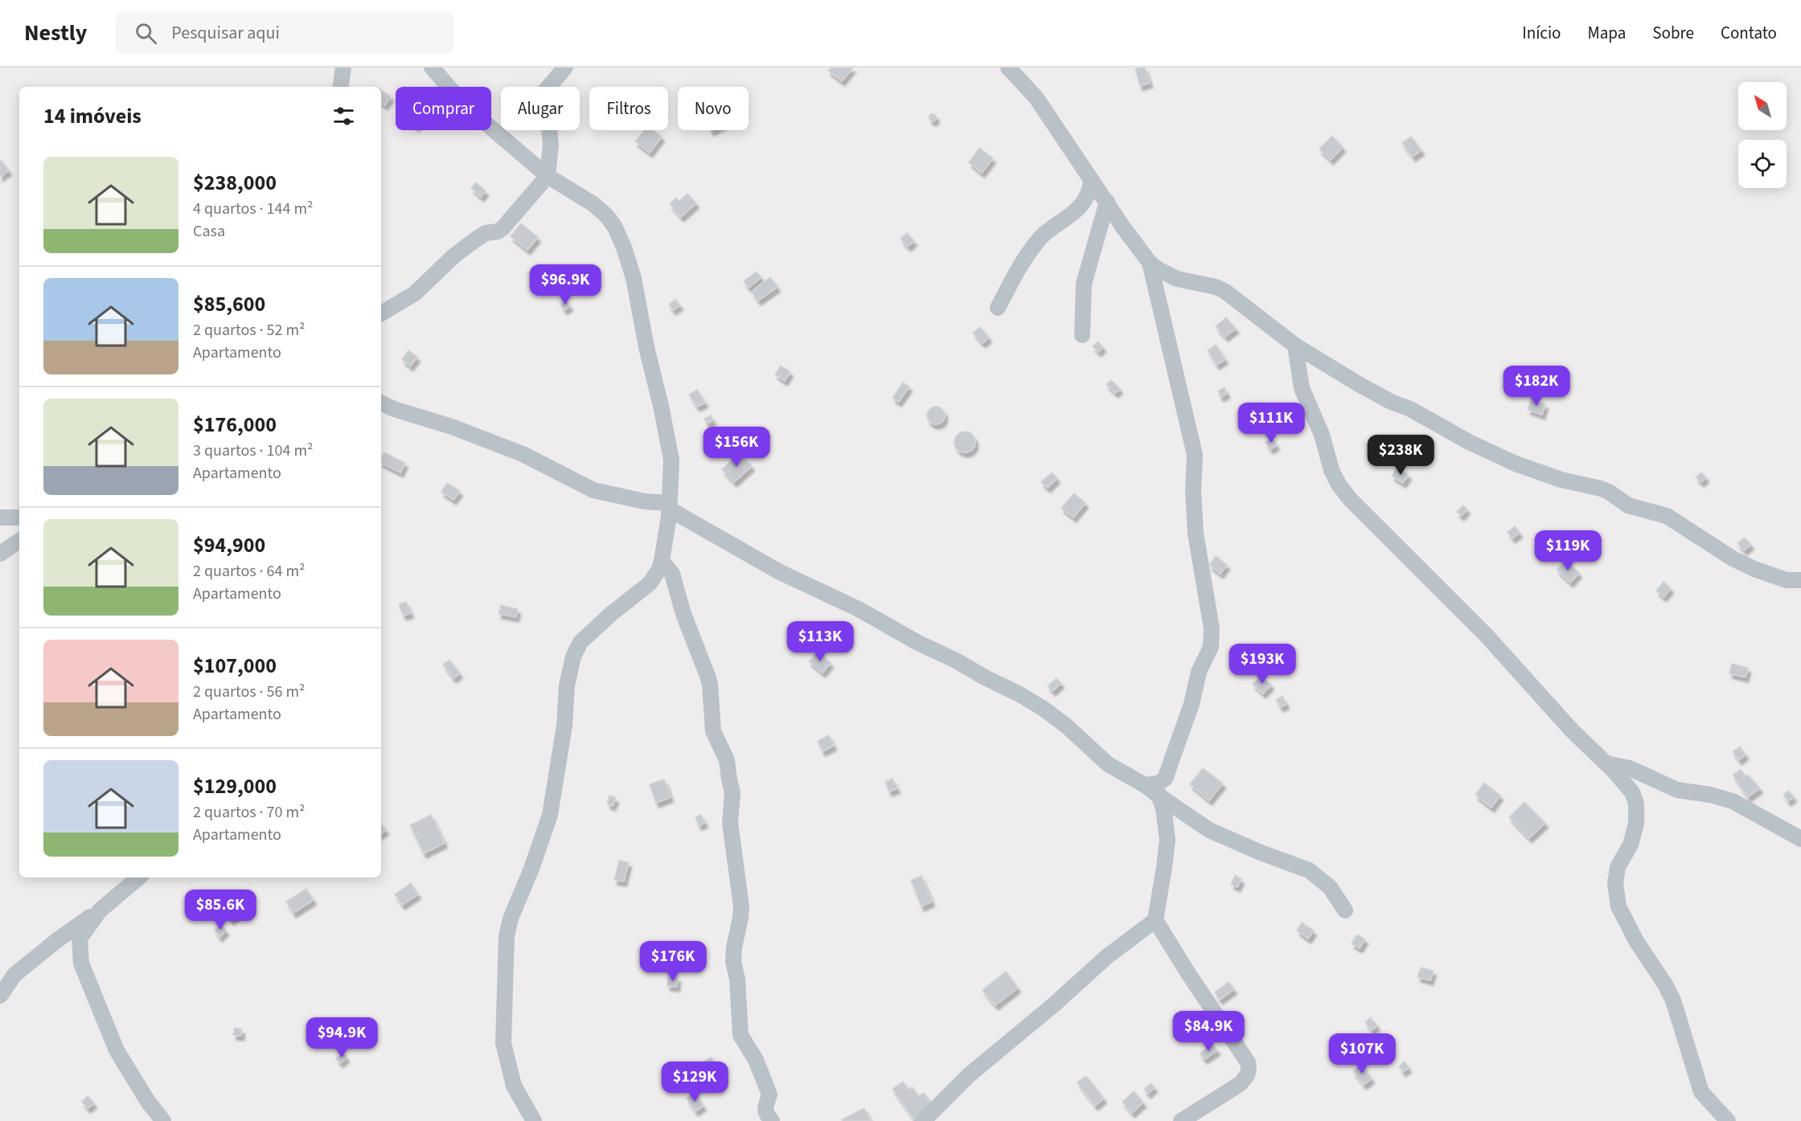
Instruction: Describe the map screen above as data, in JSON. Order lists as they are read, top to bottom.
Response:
{
  "north": "top left",
  "page": {
    "header": "Nestly",
    "search": "Pesquisar aqui",
    "nav": [
      "Início",
      "Mapa",
      "Sobre",
      "Contato"
    ],
    "chip": [
      "Comprar",
      "Alugar",
      "Filtros",
      "Novo"
    ],
    "heading": "14 imóveis",
    "list": [
      {
        "name": "$238,000",
        "note": "4 quartos · 144 m² · Casa"
      },
      {
        "name": "$85,600",
        "note": "2 quartos · 52 m² · Apartamento"
      },
      {
        "name": "$176,000",
        "note": "3 quartos · 104 m² · Apartamento"
      },
      {
        "name": "$94,900",
        "note": "2 quartos · 64 m² · Apartamento"
      },
      {
        "name": "$107,000",
        "note": "2 quartos · 56 m² · Apartamento"
      },
      {
        "name": "$129,000",
        "note": "2 quartos · 70 m² · Apartamento"
      }
    ],
    "price": [
      "$96.9K",
      "$182K",
      "$111K",
      "$156K",
      "$238K",
      "$119K",
      "$113K",
      "$193K",
      "$85.6K",
      "$176K",
      "$84.9K",
      "$94.9K",
      "$107K",
      "$129K"
    ]
  }
}
